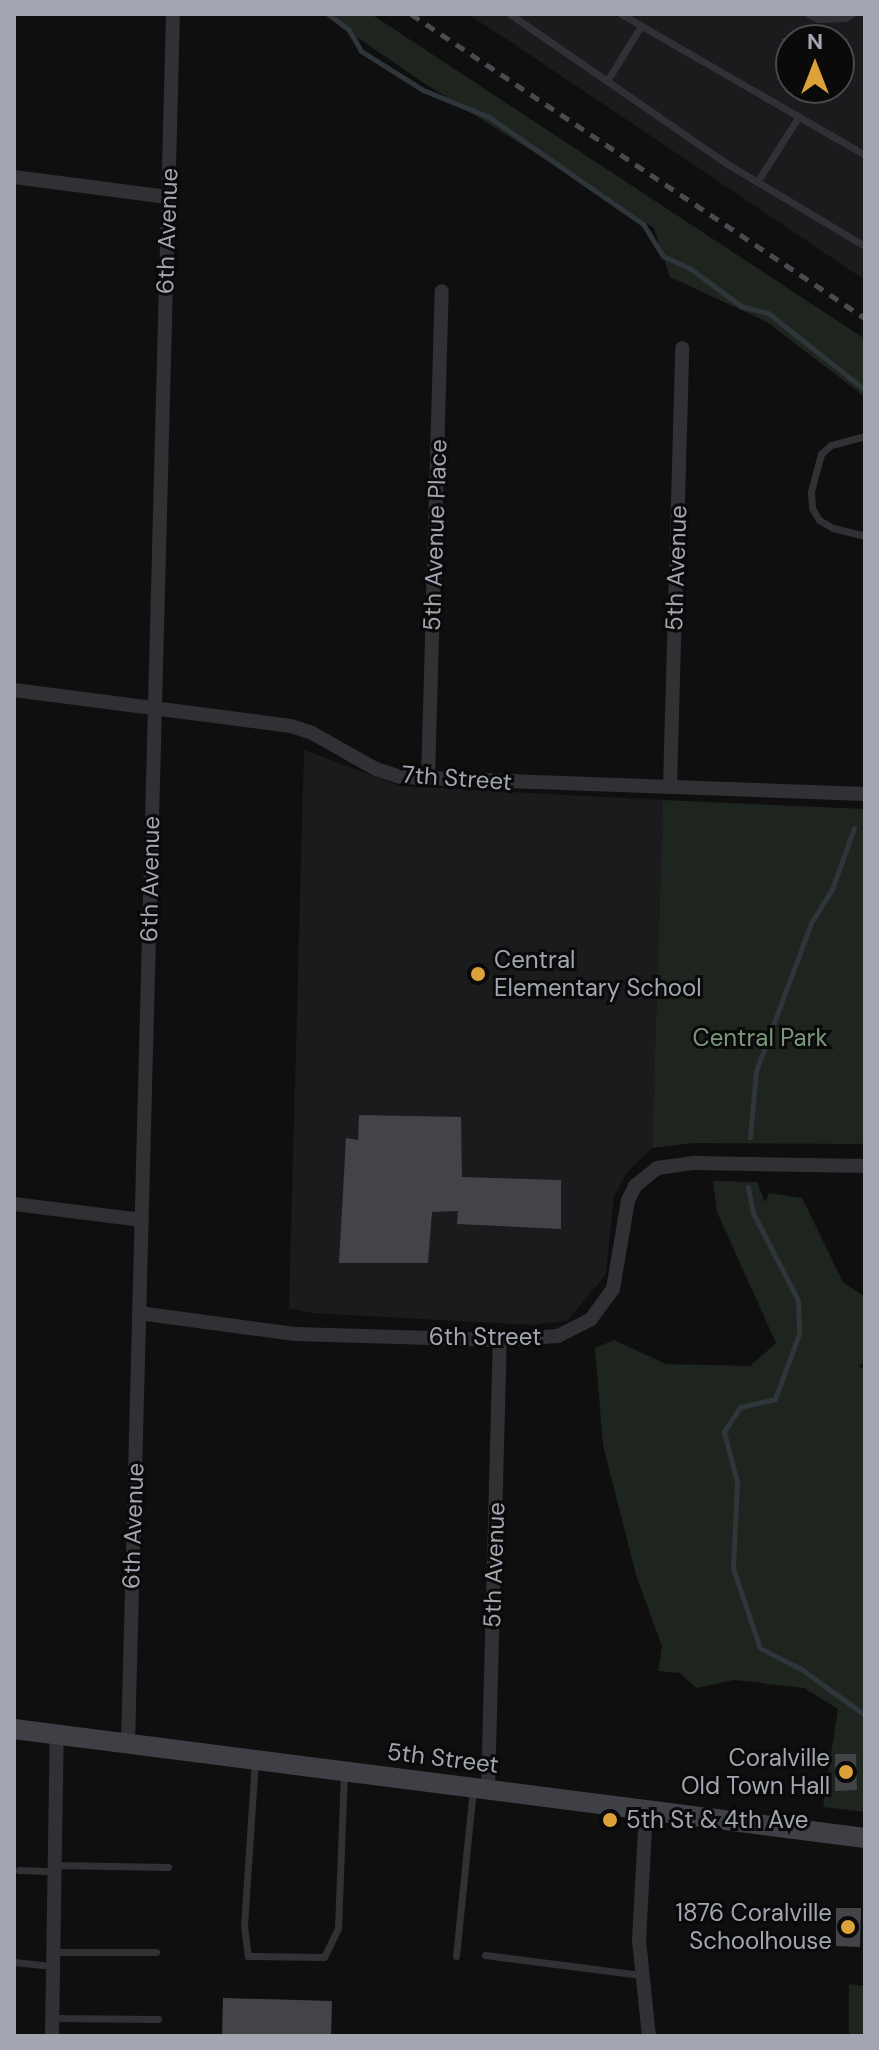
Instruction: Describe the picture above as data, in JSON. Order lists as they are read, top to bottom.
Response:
{
  "streets": {
    "street": [
      "6th Avenue",
      "5th Avenue Place",
      "5th Avenue",
      "7th Street",
      "6th Street",
      "5th Street"
    ]
  },
  "crossings": [
    ["6th Avenue", "7th Street"],
    ["6th Avenue", "6th Street"],
    ["6th Avenue", "5th Street"],
    ["5th Avenue Place", "7th Street"],
    ["5th Avenue", "7th Street"],
    ["5th Avenue", "6th Street"],
    ["5th Avenue", "5th Street"]
  ],
  "parks": ["Central Park"],
  "places": [
    "Central Elementary School",
    "Coralville Old Town Hall",
    "5th St & 4th Ave",
    "1876 Coralville Schoolhouse"
  ],
  "north": "top"
}
